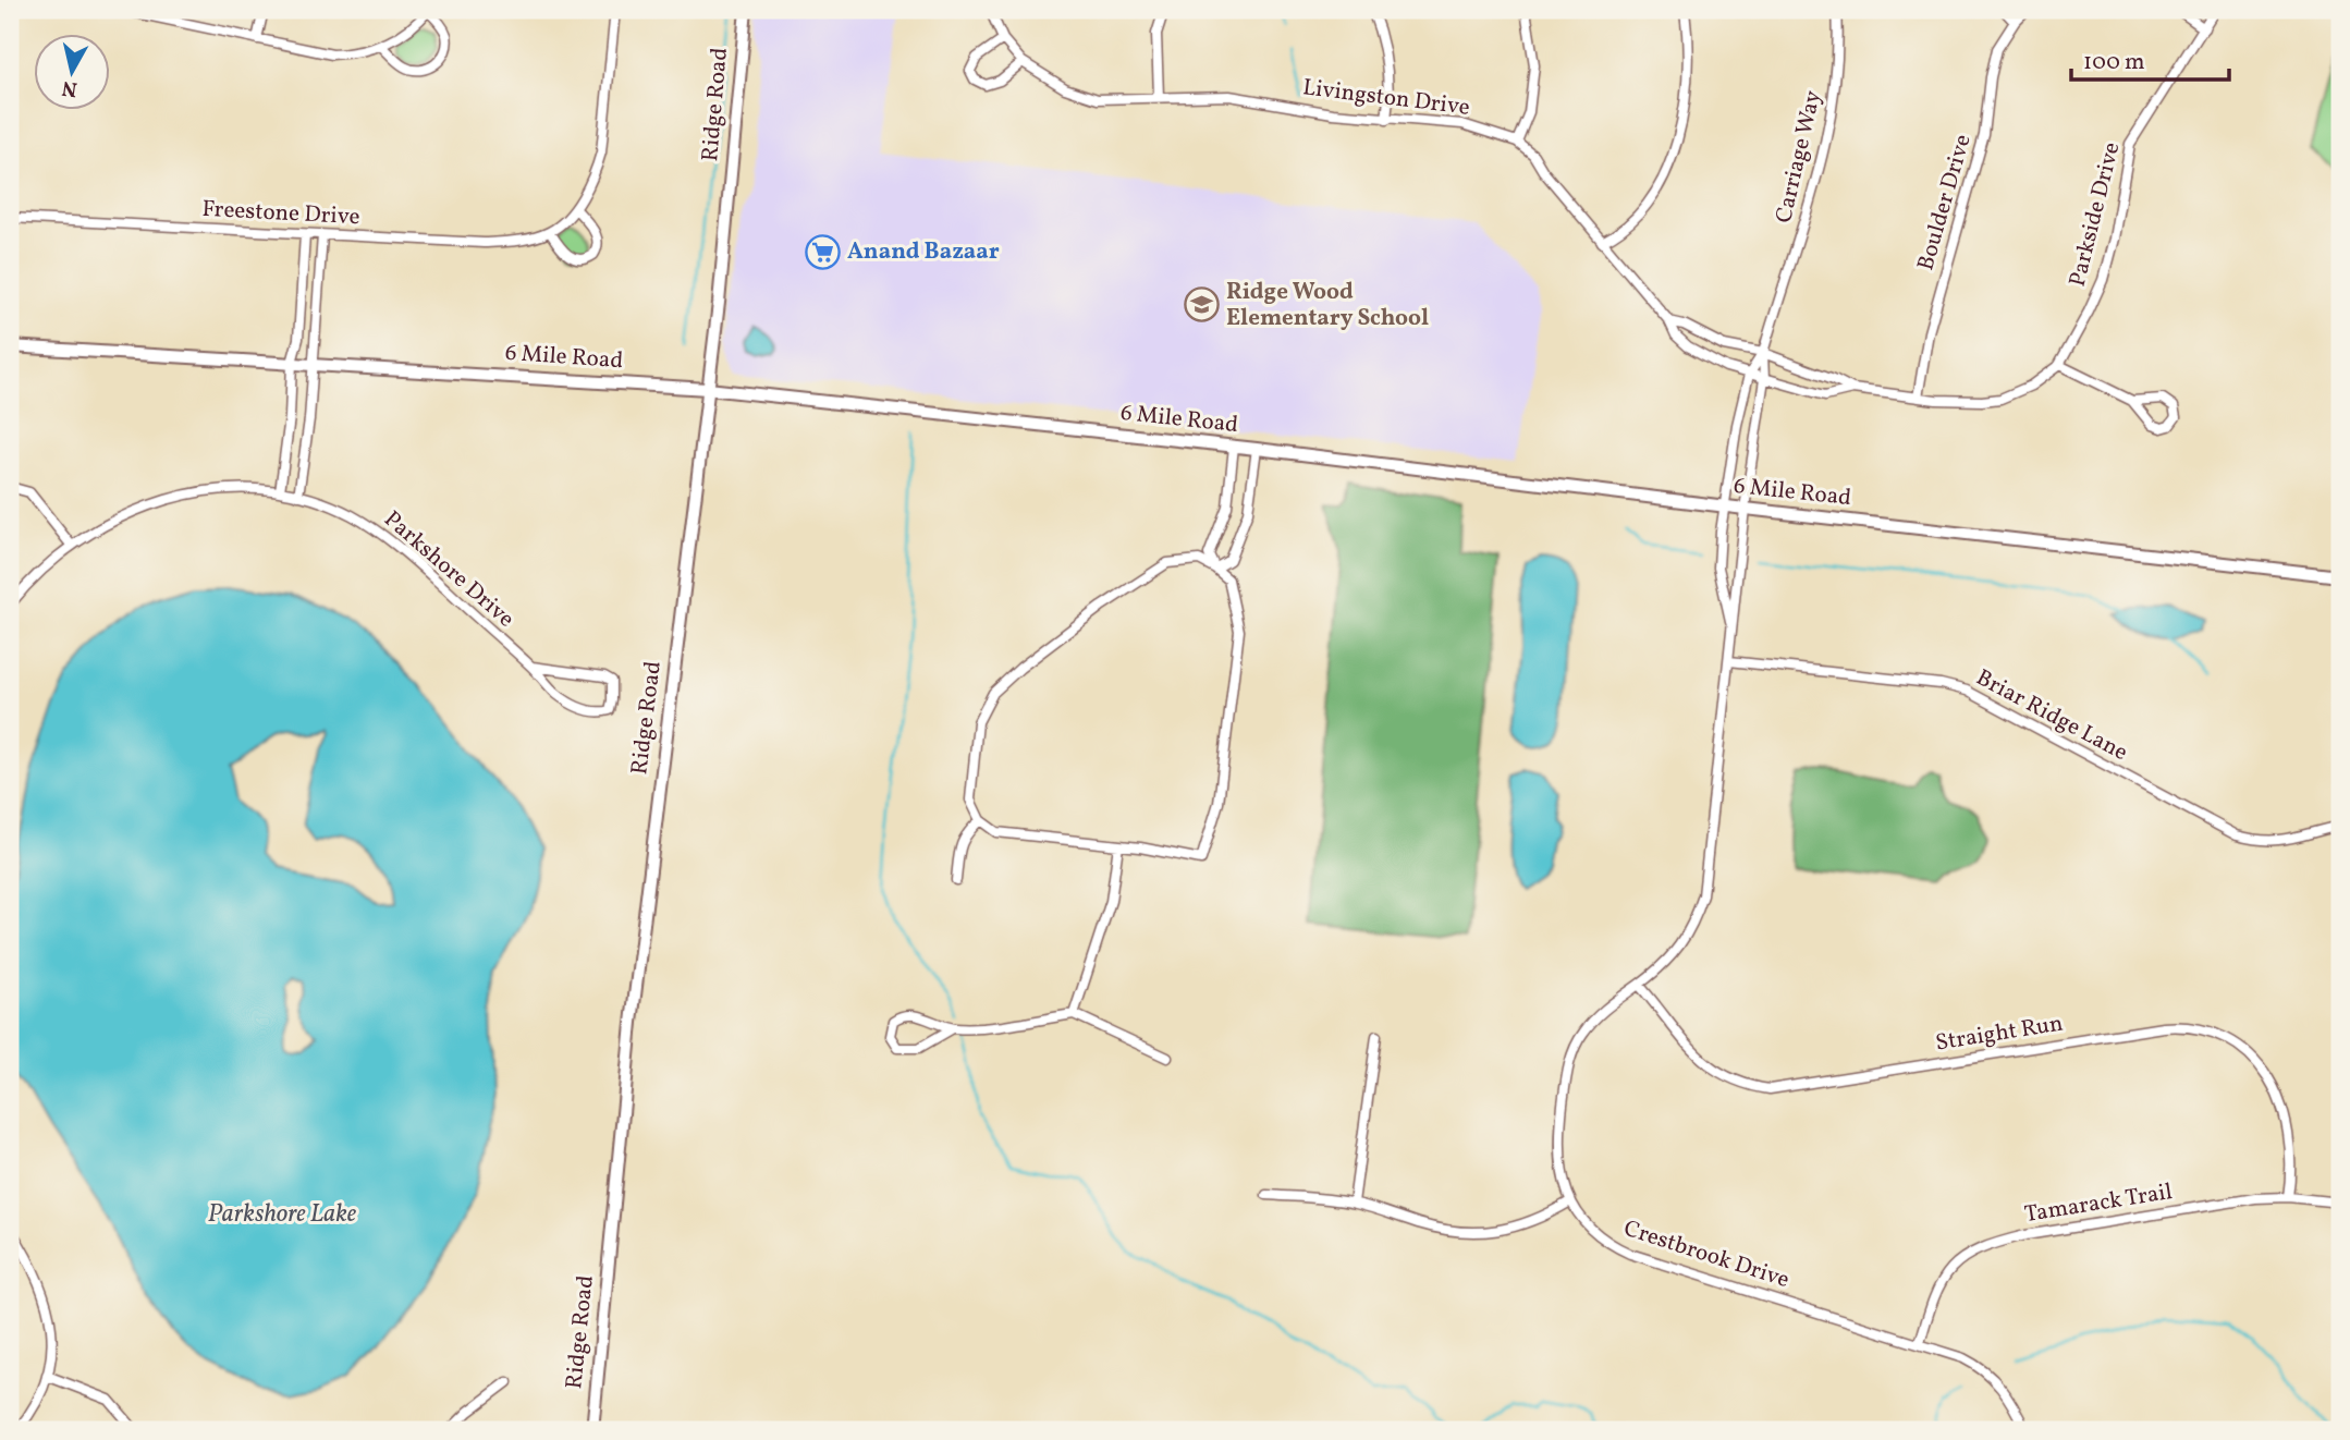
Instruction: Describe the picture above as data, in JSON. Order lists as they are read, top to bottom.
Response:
{
  "streets": {
    "street": [
      "Livingston Drive",
      "Ridge Road",
      "Carriage Way",
      "Boulder Drive",
      "Freestone Drive",
      "Parkside Drive",
      "6 Mile Road",
      "Parkshore Drive",
      "Briar Ridge Lane",
      "Straight Run",
      "Tamarack Trail",
      "Crestbrook Drive"
    ]
  },
  "crossings": [
    ["Ridge Road", "6 Mile Road"],
    ["Carriage Way", "Parkside Drive"],
    ["Carriage Way", "6 Mile Road"],
    ["Carriage Way", "Crestbrook Drive"],
    ["Boulder Drive", "Parkside Drive"],
    ["6 Mile Road", "Crestbrook Drive"],
    ["Briar Ridge Lane", "Crestbrook Drive"],
    ["Straight Run", "Tamarack Trail"],
    ["Straight Run", "Crestbrook Drive"],
    ["Tamarack Trail", "Crestbrook Drive"]
  ],
  "water": ["Parkshore Lake"],
  "places": {
    "supermarket": ["Anand Bazaar"],
    "school or university": ["Ridge Wood Elementary School"]
  },
  "scale_bar": "100 m",
  "north": "bottom"
}
